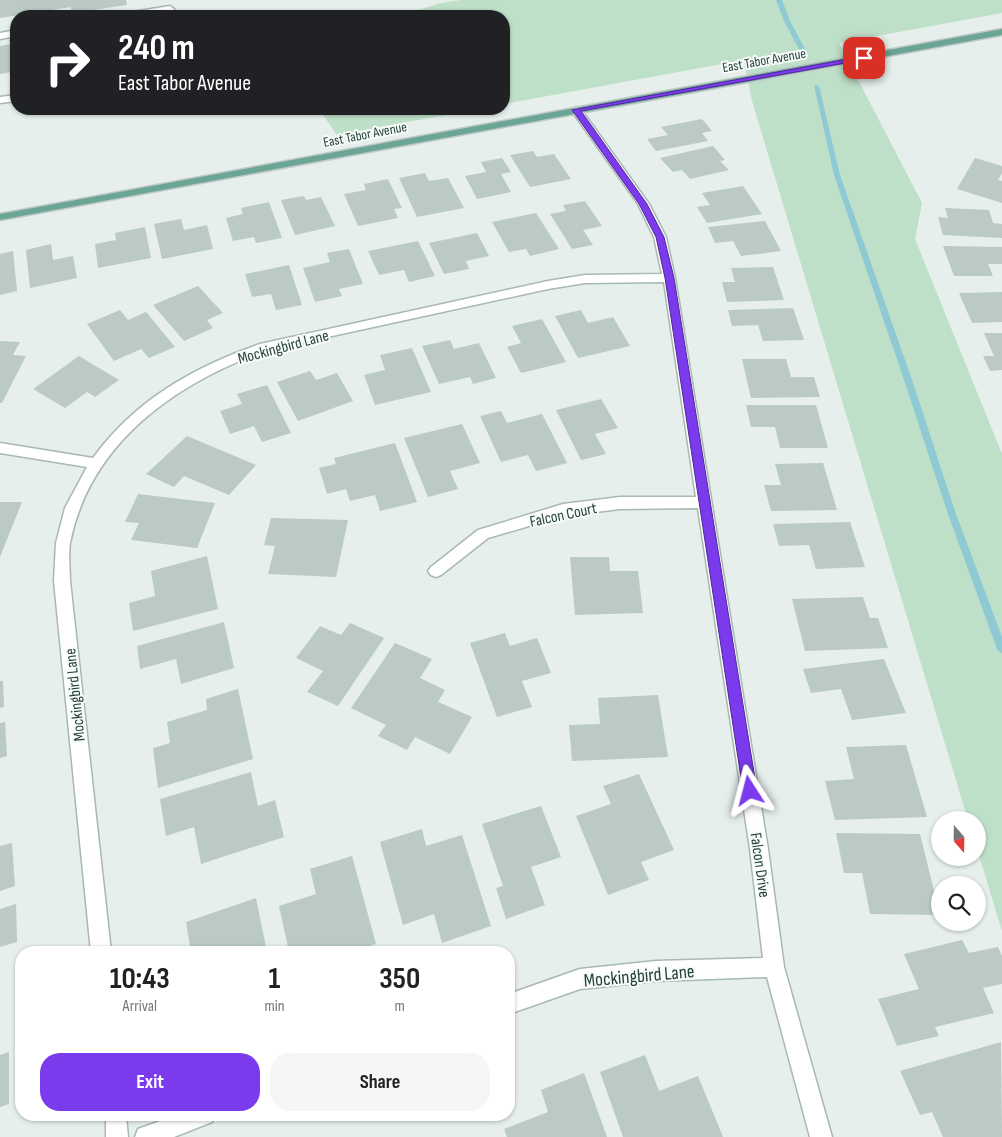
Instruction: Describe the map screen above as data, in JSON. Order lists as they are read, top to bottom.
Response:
{
  "streets": {
    "main road": ["East Tabor Avenue"],
    "street": ["Mockingbird Lane", "Falcon Court", "Falcon Drive"]
  },
  "crossings": [
    ["East Tabor Avenue", "Falcon Drive"],
    ["Mockingbird Lane", "Falcon Drive"],
    ["Falcon Court", "Falcon Drive"]
  ],
  "north": "bottom",
  "page": {
    "turn": ["240 m", "East Tabor Avenue"],
    "eta": [
      "10:43",
      "Arrival",
      "1",
      "min",
      "350",
      "m"
    ],
    "buttons": ["Exit", "Share"]
  }
}
